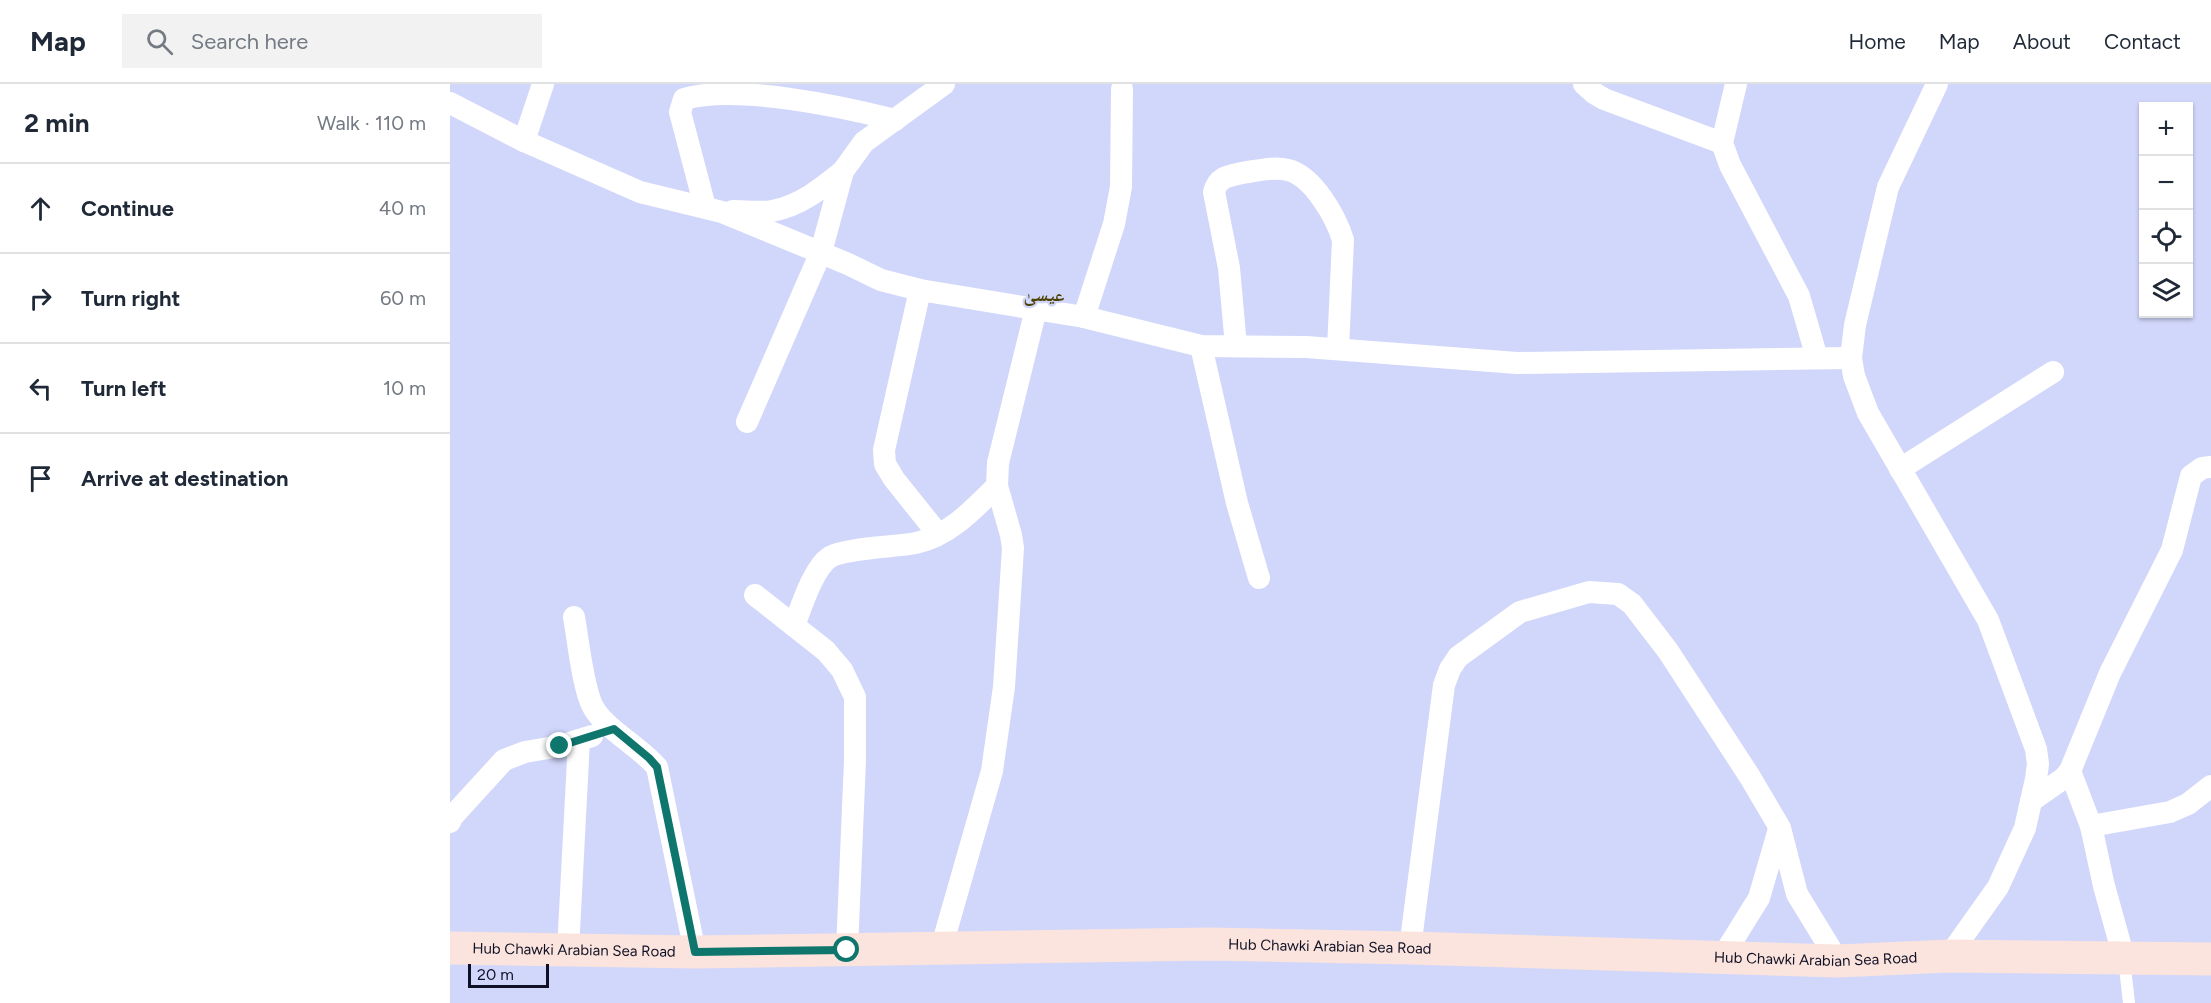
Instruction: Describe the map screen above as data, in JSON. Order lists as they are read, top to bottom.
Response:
{
  "streets": {
    "street": ["Hub Chawki Arabian Sea Road"]
  },
  "districts": ["عیسیٰ"],
  "scale_bar": "20 m",
  "page": {
    "header": "Map",
    "search": "Search here",
    "nav": [
      "Home",
      "Map",
      "About",
      "Contact"
    ],
    "heading": ["2 min", "Walk · 110 m"],
    "map_buttons": ["+", "−"],
    "list": [
      ["Continue", "40 m"],
      ["Turn right", "60 m"],
      ["Turn left", "10 m"],
      "Arrive at destination"
    ],
    "scale": "20 m"
  }
}
